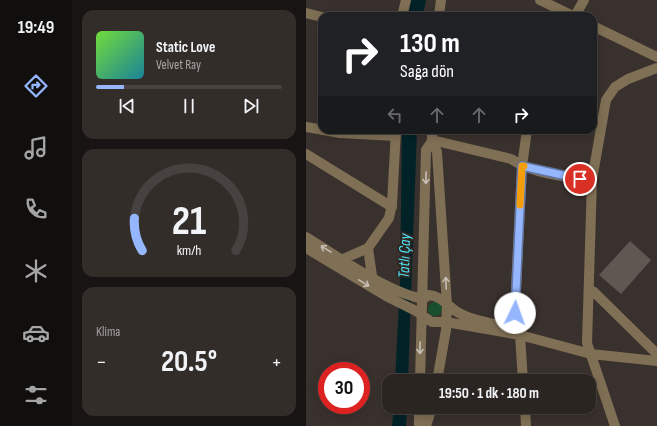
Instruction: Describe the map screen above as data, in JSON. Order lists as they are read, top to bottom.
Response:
{
  "water": ["Tatlı Çay"],
  "page": {
    "tabs": "19:49",
    "turn": ["130 m", "Sağa dön"],
    "song": ["Static Love", "Velvet Ray"],
    "tile": "Klima",
    "heat": ["−", "20.5°", "+"],
    "limit": "30",
    "trip": "19:50 · 1 dk · 180 m",
    "gauge": ["21", "km/h"]
  }
}
